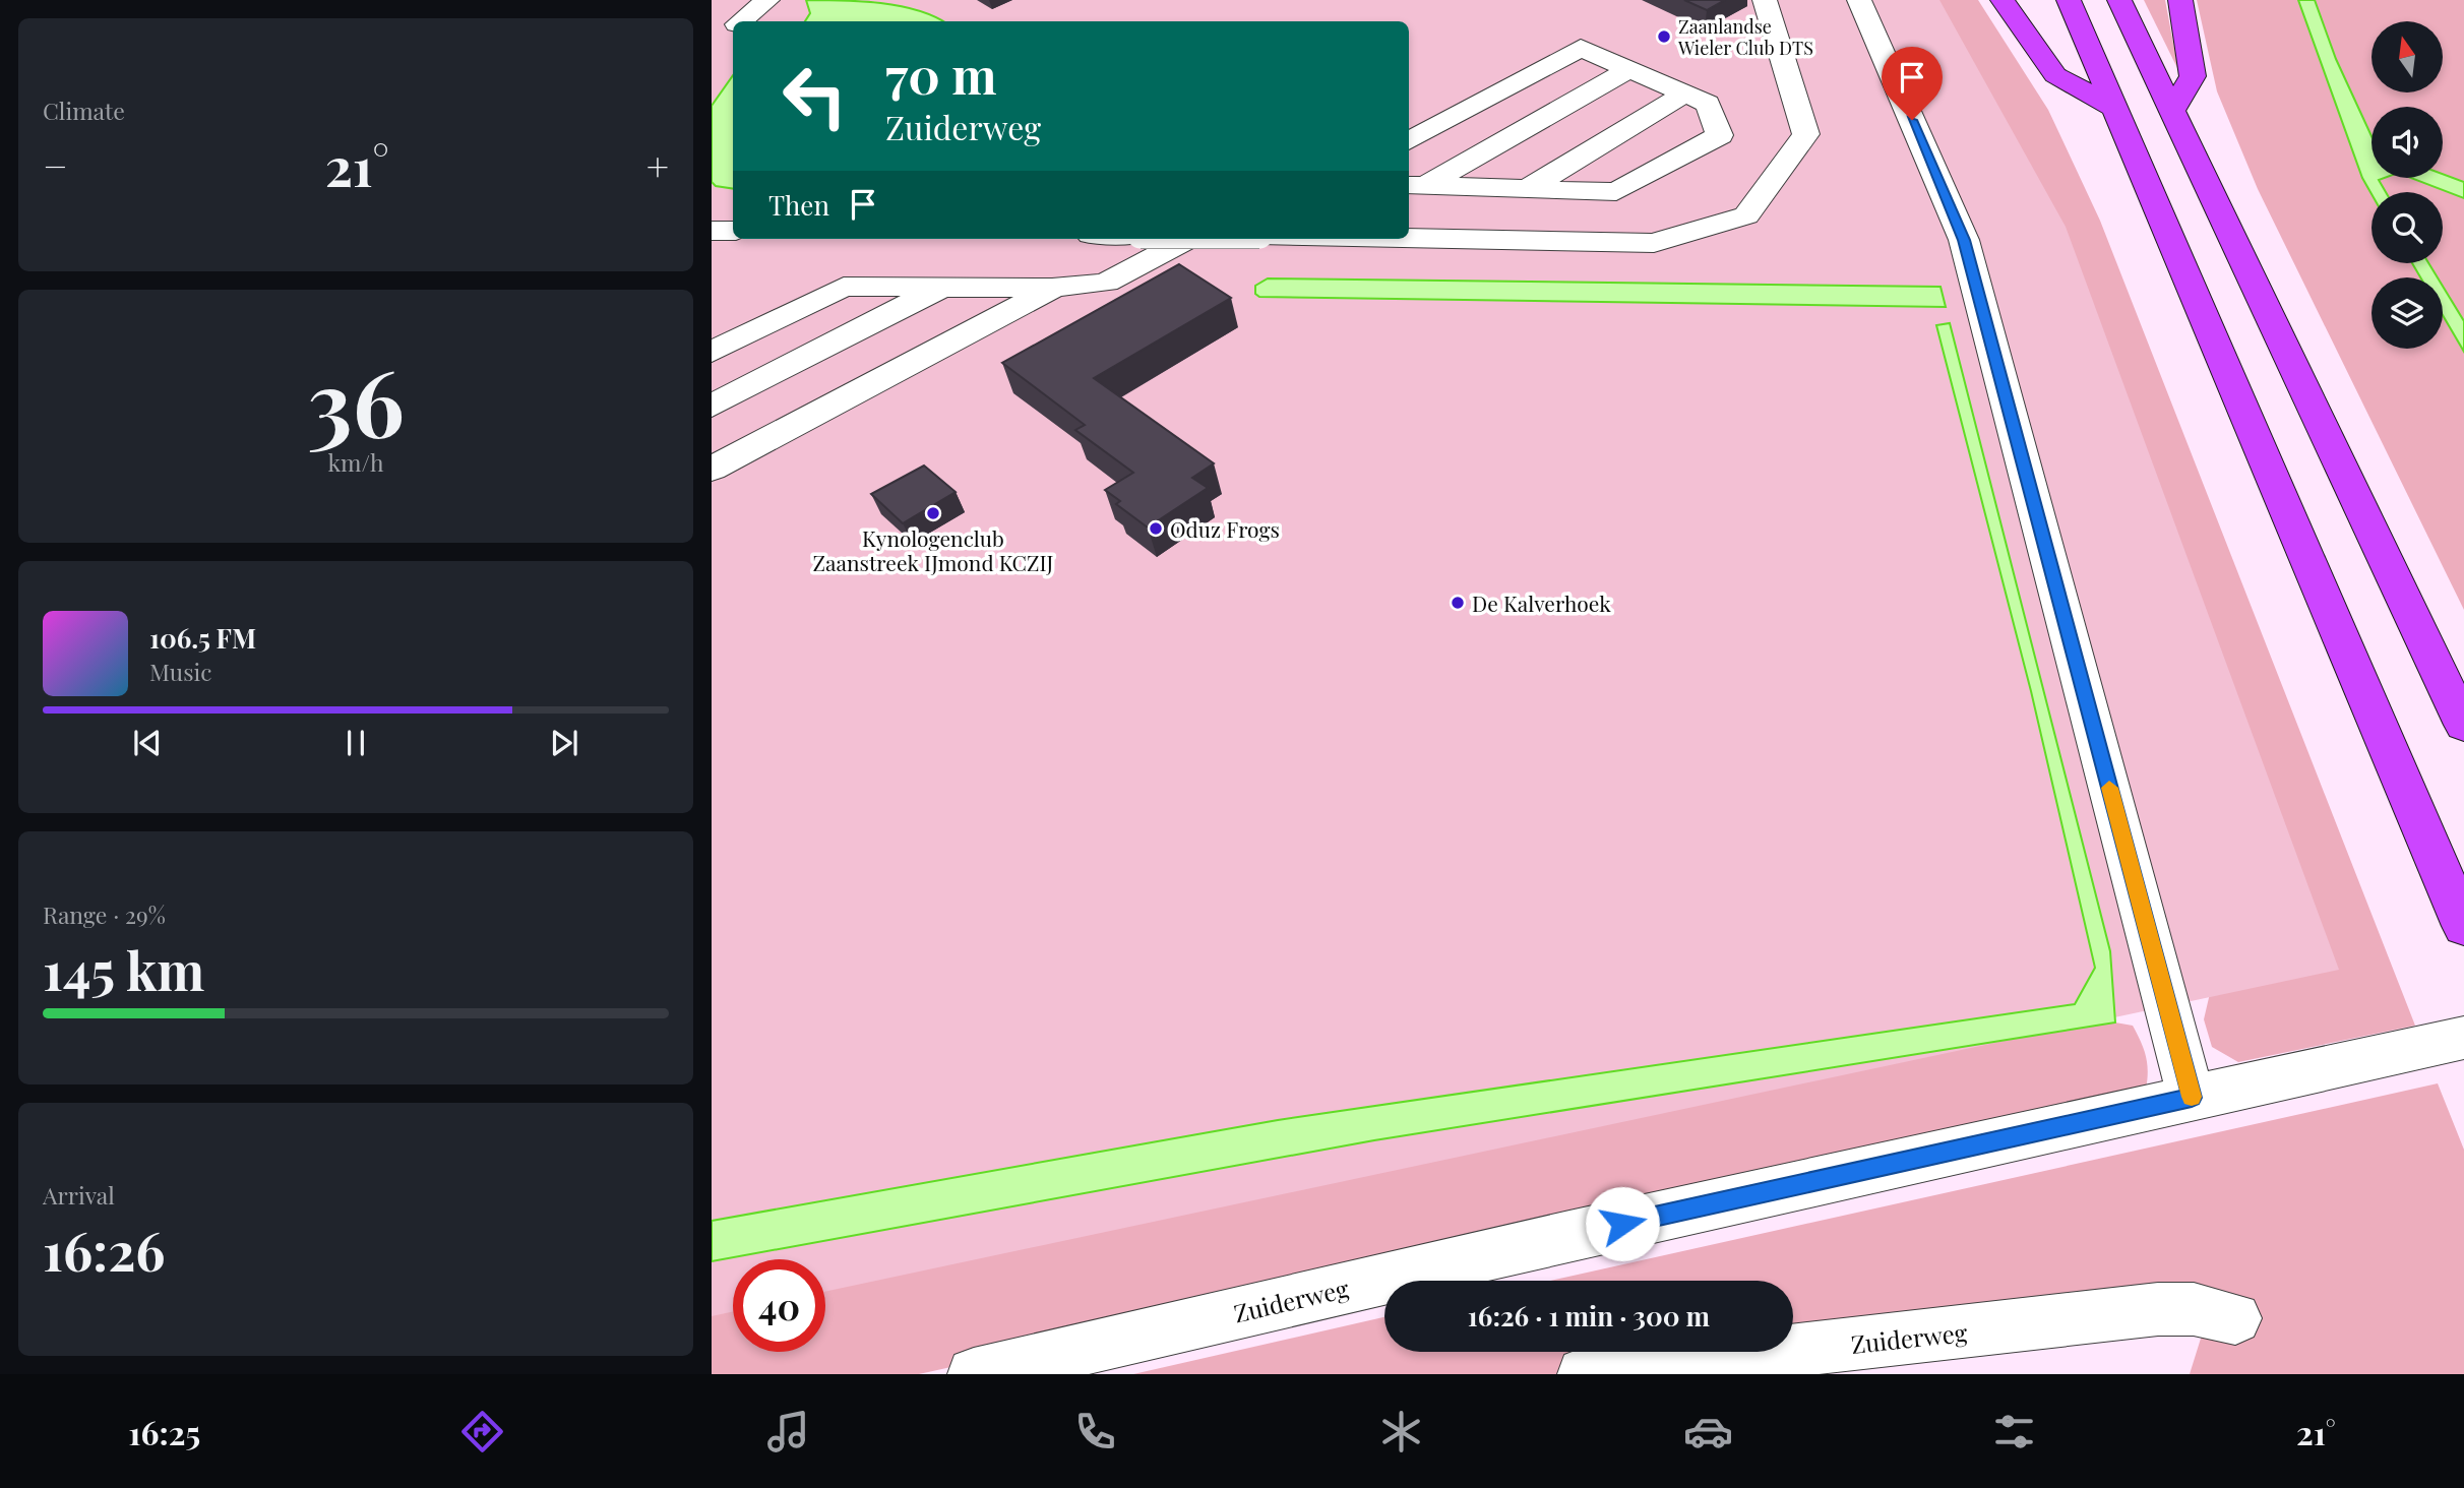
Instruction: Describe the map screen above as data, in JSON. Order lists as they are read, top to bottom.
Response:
{
  "streets": {
    "street": ["Zuiderweg"]
  },
  "places": [
    "Zaanlandse Wieler Club DTS",
    "Kynologenclub Zaanstreek IJmond KCZIJ",
    "Oduz Frogs",
    "De Kalverhoek"
  ],
  "north": "top",
  "page": {
    "tile": [
      "Climate",
      ["36", "km/h"],
      ["Range · 29%", "145 km"],
      ["Arrival", "16:26"]
    ],
    "turn": ["70 m", "Zuiderweg"],
    "heat": ["−", "21°", "+"],
    "then": "Then",
    "song": ["106.5 FM", "Music"],
    "limit": "40",
    "trip": "16:26 · 1 min · 300 m",
    "tabs": ["16:25", "21°"]
  }
}
